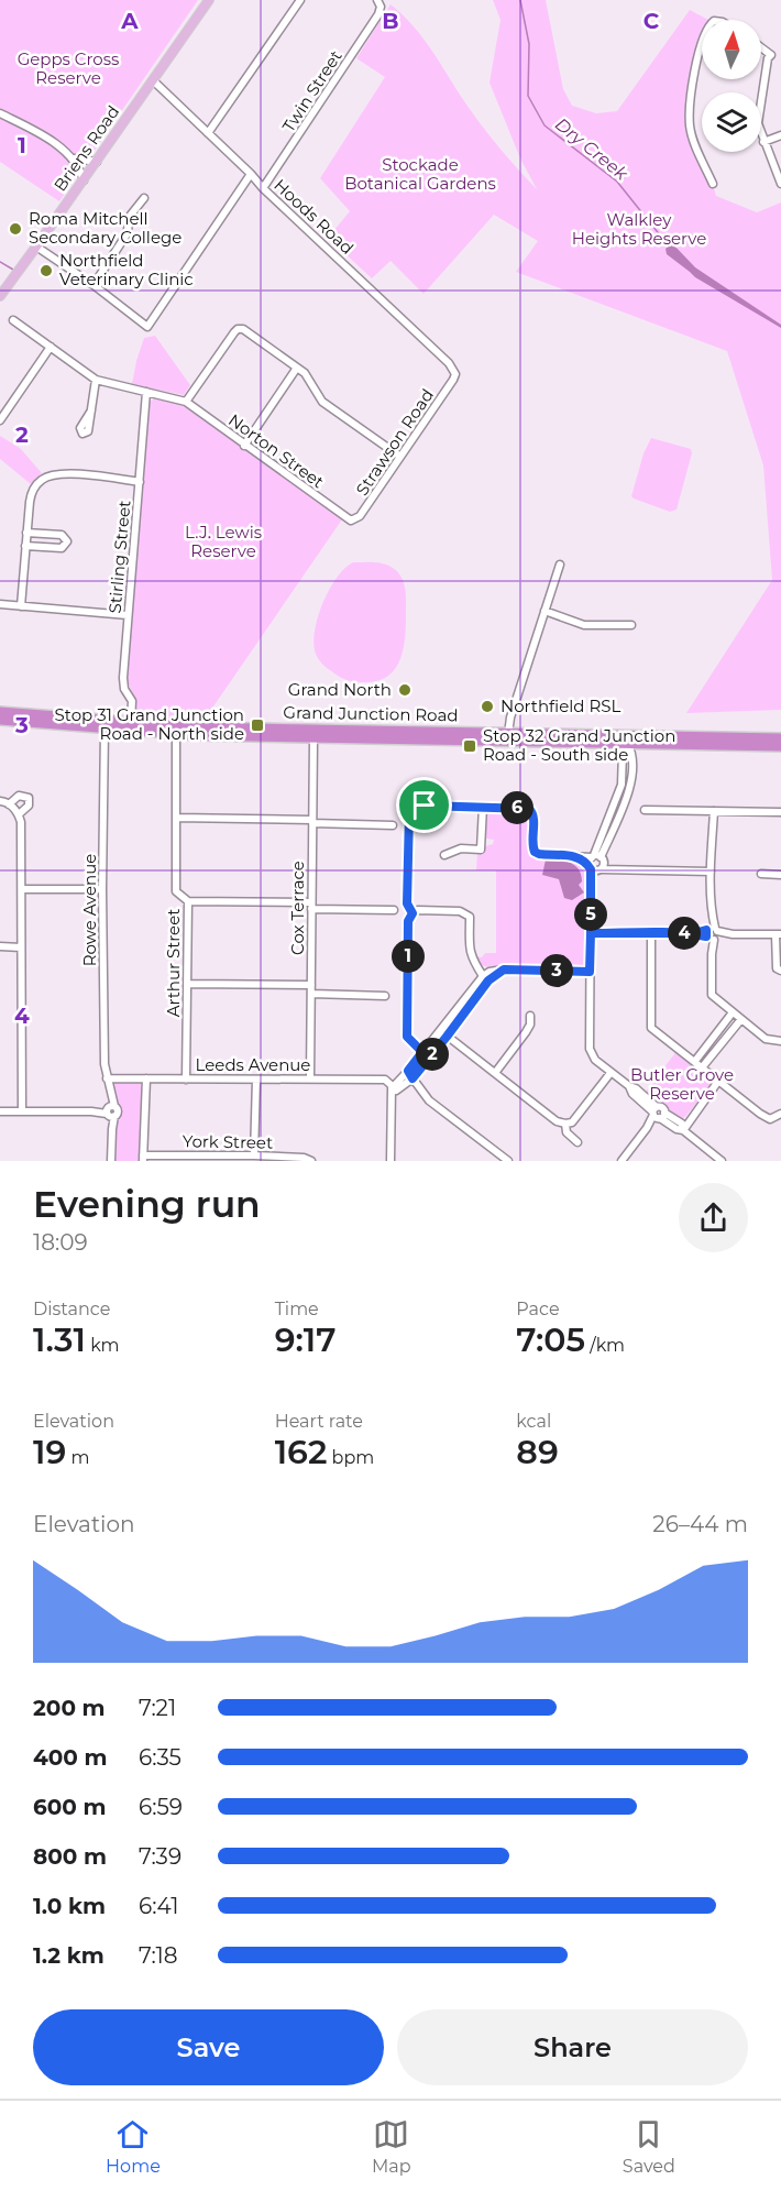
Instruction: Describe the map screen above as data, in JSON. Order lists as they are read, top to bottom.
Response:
{
  "streets": {
    "highway": ["Grand Junction Road"],
    "main road": ["Briens Road"],
    "street": [
      "Twin Street",
      "Hoods Road",
      "Strawson Road",
      "Norton Street",
      "Stirling Street",
      "Cox Terrace",
      "Rowe Avenue",
      "Arthur Street",
      "Leeds Avenue",
      "York Street"
    ]
  },
  "crossings": [
    ["Twin Street", "Hoods Road"],
    ["Briens Road", "Hoods Road"],
    ["Hoods Road", "Strawson Road"],
    ["Strawson Road", "Norton Street"],
    ["Stirling Street", "Grand Junction Road"],
    ["Grand Junction Road", "Cox Terrace"],
    ["Grand Junction Road", "Rowe Avenue"],
    ["Grand Junction Road", "Arthur Street"],
    ["Cox Terrace", "Leeds Avenue"],
    ["Rowe Avenue", "Leeds Avenue"],
    ["Arthur Street", "Leeds Avenue"]
  ],
  "water": ["Dry Creek"],
  "parks": [
    "Gepps Cross Reserve",
    "Stockade Botanical Gardens",
    "Walkley Heights Reserve",
    "L.J. Lewis Reserve",
    "Butler Grove Reserve"
  ],
  "places": {
    "other": [
      "Roma Mitchell Secondary College",
      "Northfield Veterinary Clinic",
      "Grand North",
      "Northfield RSL"
    ],
    "transit": ["Stop 31 Grand Junction Road - North side", "Stop 32 Grand Junction Road - South side"]
  },
  "north": "top",
  "page": {
    "pins": [
      "6",
      "5",
      "4",
      "1",
      "3",
      "2"
    ],
    "heading": ["Evening run", "18:09"],
    "stats": [
      ["Distance", "1.31 km"],
      ["Time", "9:17"],
      ["Pace", "7:05 /km"],
      ["Elevation", "19 m"],
      ["Heart rate", "162 bpm"],
      ["kcal", "89"]
    ],
    "chart": ["Elevation", "26–44 m"],
    "list": [
      {
        "name": "200 m",
        "note": "7:21"
      },
      {
        "name": "400 m",
        "note": "6:35"
      },
      {
        "name": "600 m",
        "note": "6:59"
      },
      {
        "name": "800 m",
        "note": "7:39"
      },
      {
        "name": "1.0 km",
        "note": "6:41"
      },
      {
        "name": "1.2 km",
        "note": "7:18"
      }
    ],
    "buttons": ["Save", "Share"],
    "tabs": ["Home", "Map", "Saved"]
  },
  "grid": {
    "columns": ["A", "B", "C"],
    "rows": [
      "1",
      "2",
      "3",
      "4"
    ]
  }
}
